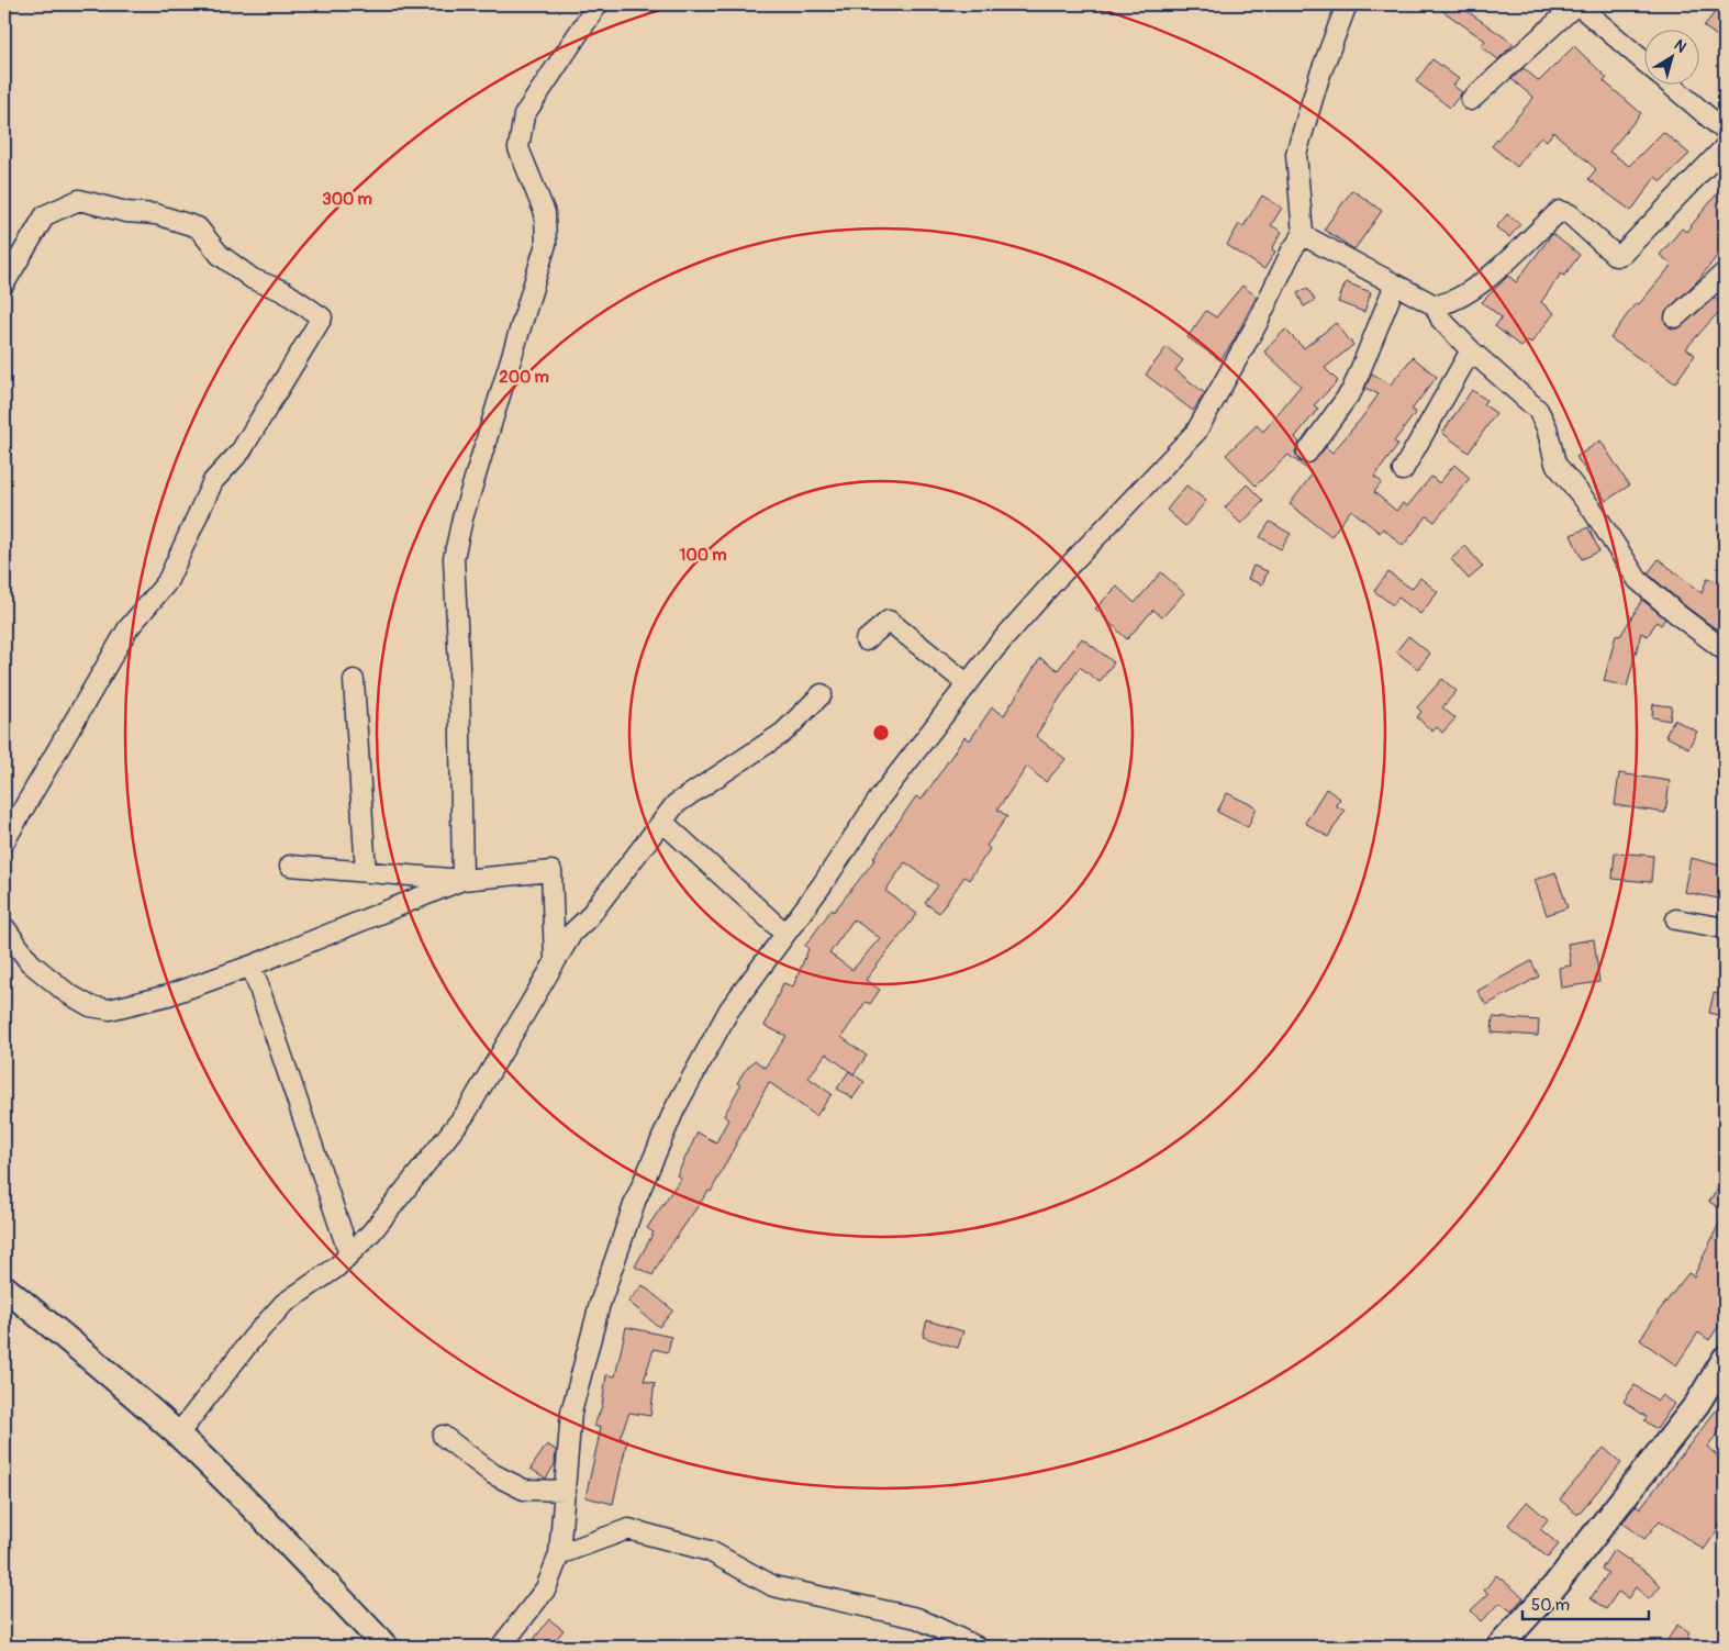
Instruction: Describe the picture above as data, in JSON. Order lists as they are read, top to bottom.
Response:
{
  "scale_bar": "50 m",
  "north": "top right",
  "rings": ["300 m", "200 m", "100 m"]
}
